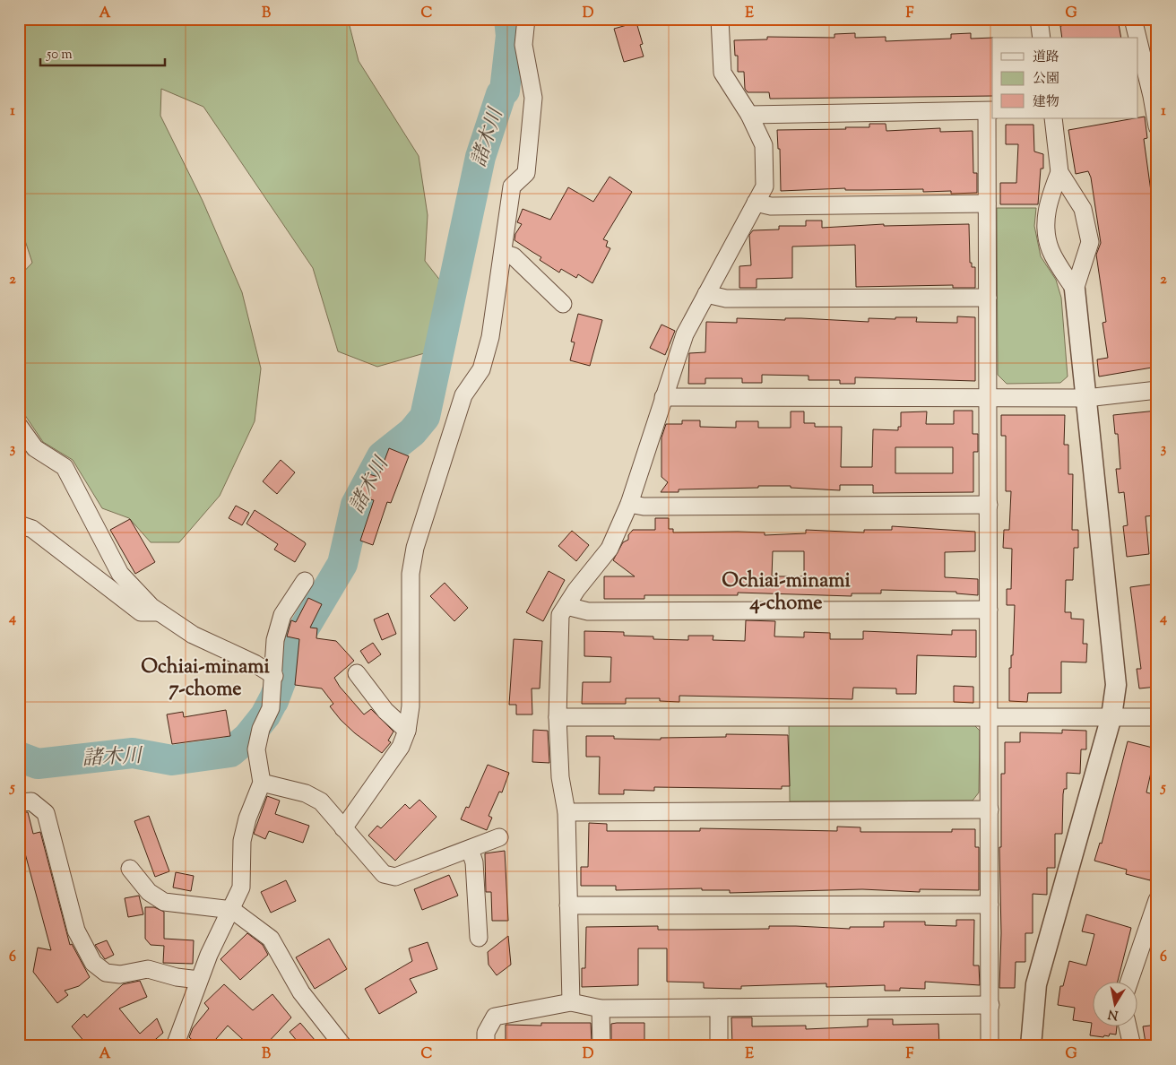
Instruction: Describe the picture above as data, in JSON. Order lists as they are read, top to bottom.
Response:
{
  "districts": ["Ochiai-minami 4-chome", "Ochiai-minami 7-chome"],
  "water": ["諸木川"],
  "legend": ["道路", "公園", "建物"],
  "scale_bar": "50 m",
  "north": "bottom",
  "grid": {
    "columns": [
      "A",
      "B",
      "C",
      "D",
      "E",
      "F",
      "G"
    ],
    "rows": [
      "1",
      "2",
      "3",
      "4",
      "5",
      "6"
    ]
  }
}
